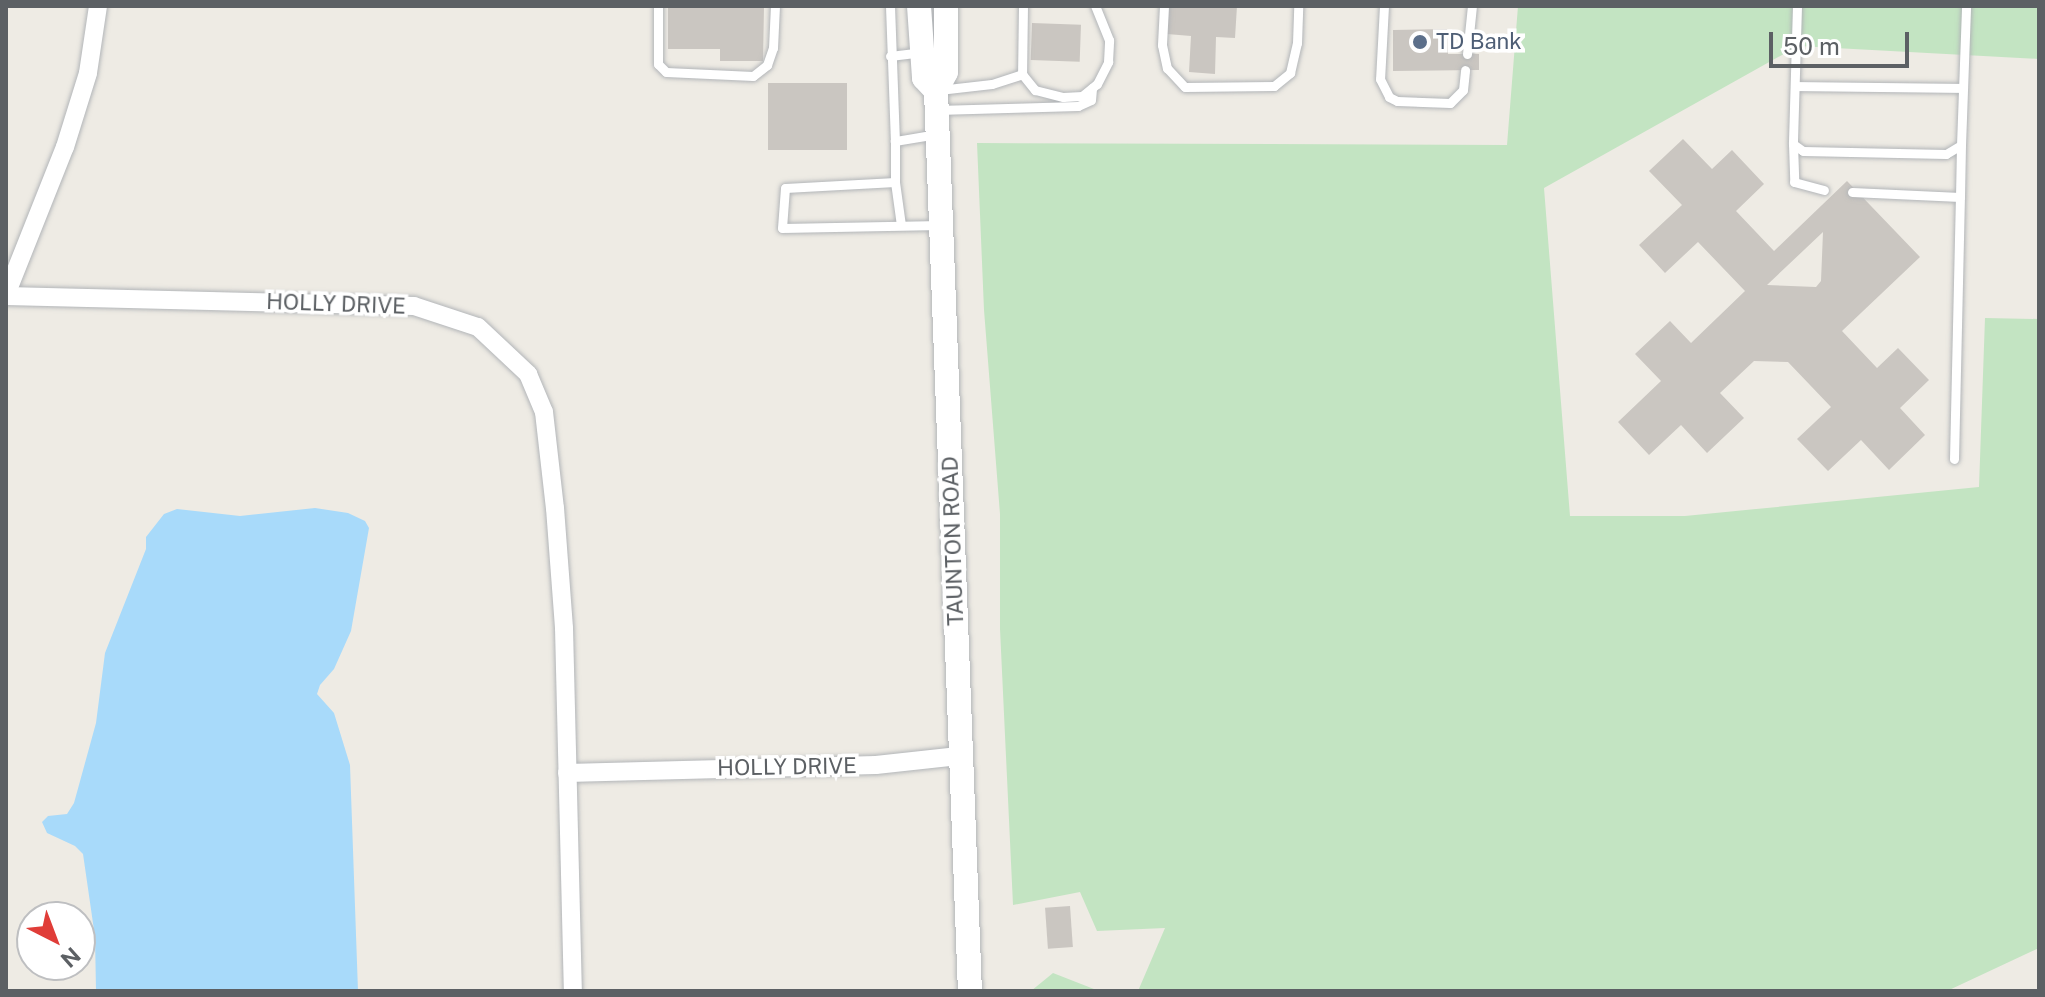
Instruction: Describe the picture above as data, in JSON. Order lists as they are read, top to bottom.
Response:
{
  "streets": {
    "street": ["HOLLY DRIVE", "TAUNTON ROAD"]
  },
  "crossings": [
    ["HOLLY DRIVE", "TAUNTON ROAD"]
  ],
  "places": ["TD Bank"],
  "scale_bar": "50 m",
  "north": "bottom right"
}
